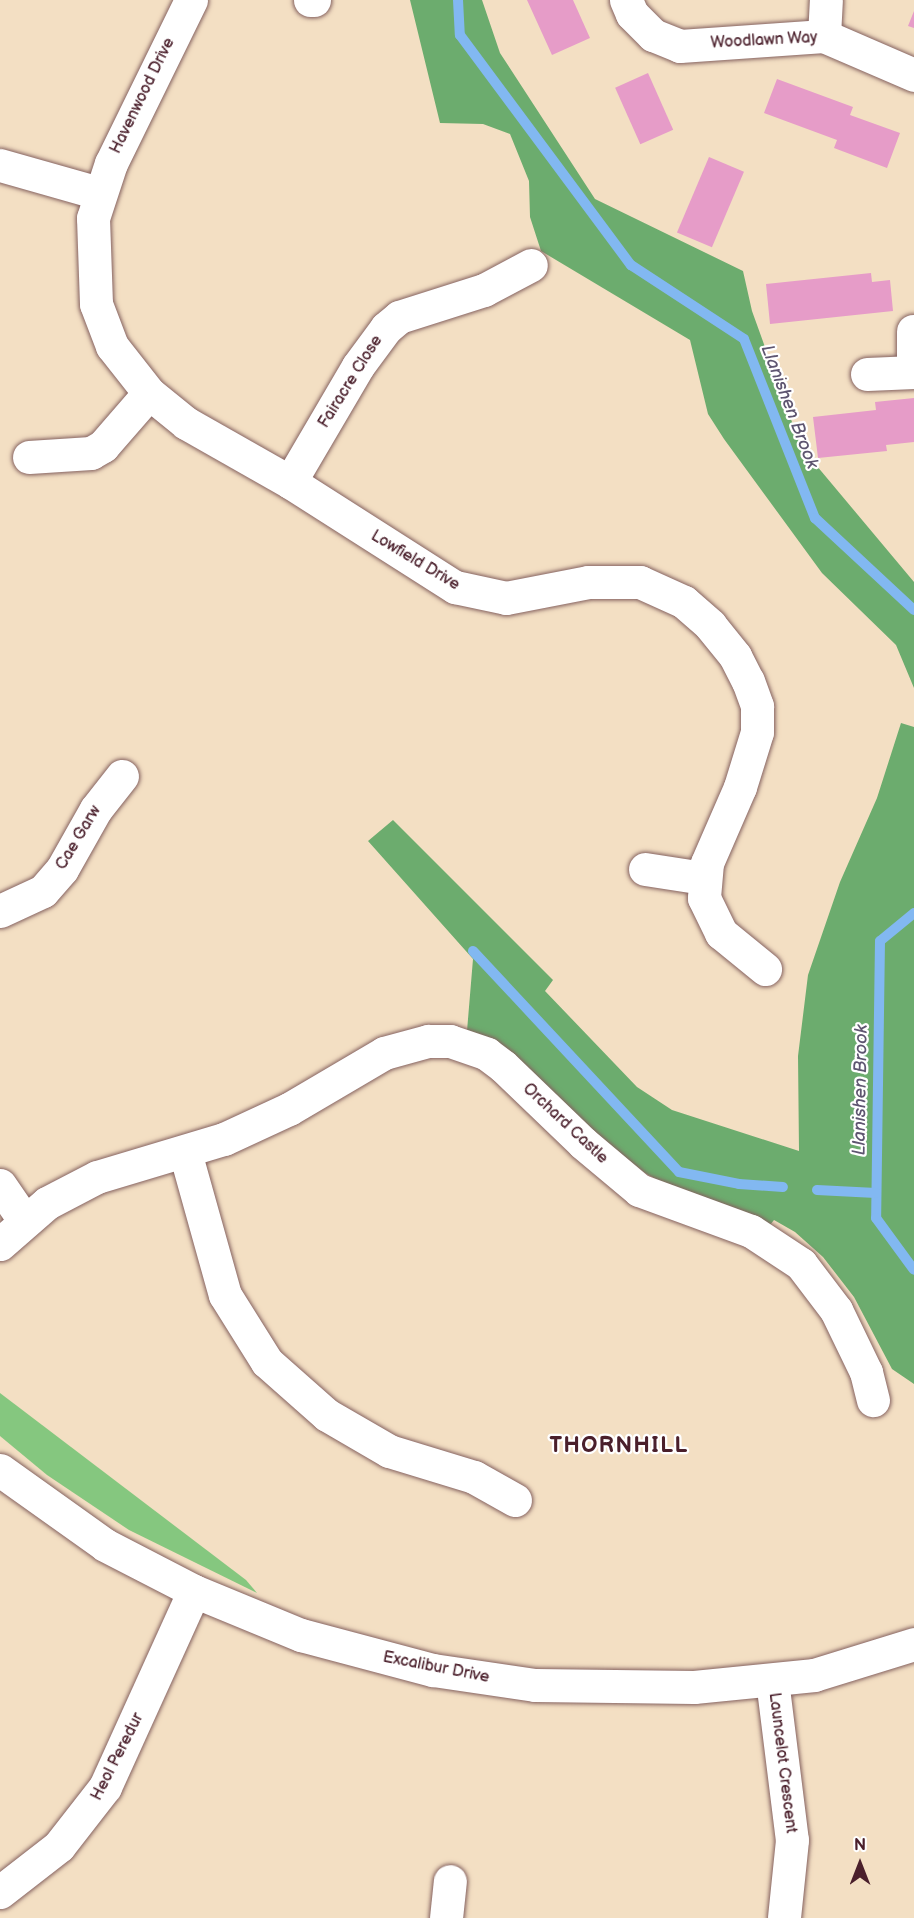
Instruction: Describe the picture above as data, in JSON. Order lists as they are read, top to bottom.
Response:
{
  "streets": {
    "street": [
      "Woodlawn Way",
      "Havenwood Drive",
      "Fairacre Close",
      "Lowfield Drive",
      "Cae Garw",
      "Orchard Castle",
      "Excalibur Drive",
      "Heol Peredur",
      "Launcelot Crescent"
    ]
  },
  "crossings": [
    ["Havenwood Drive", "Lowfield Drive"],
    ["Fairacre Close", "Lowfield Drive"],
    ["Excalibur Drive", "Heol Peredur"],
    ["Excalibur Drive", "Launcelot Crescent"]
  ],
  "districts": ["THORNHILL"],
  "water": ["Llanishen Brook"],
  "north": "top"
}
